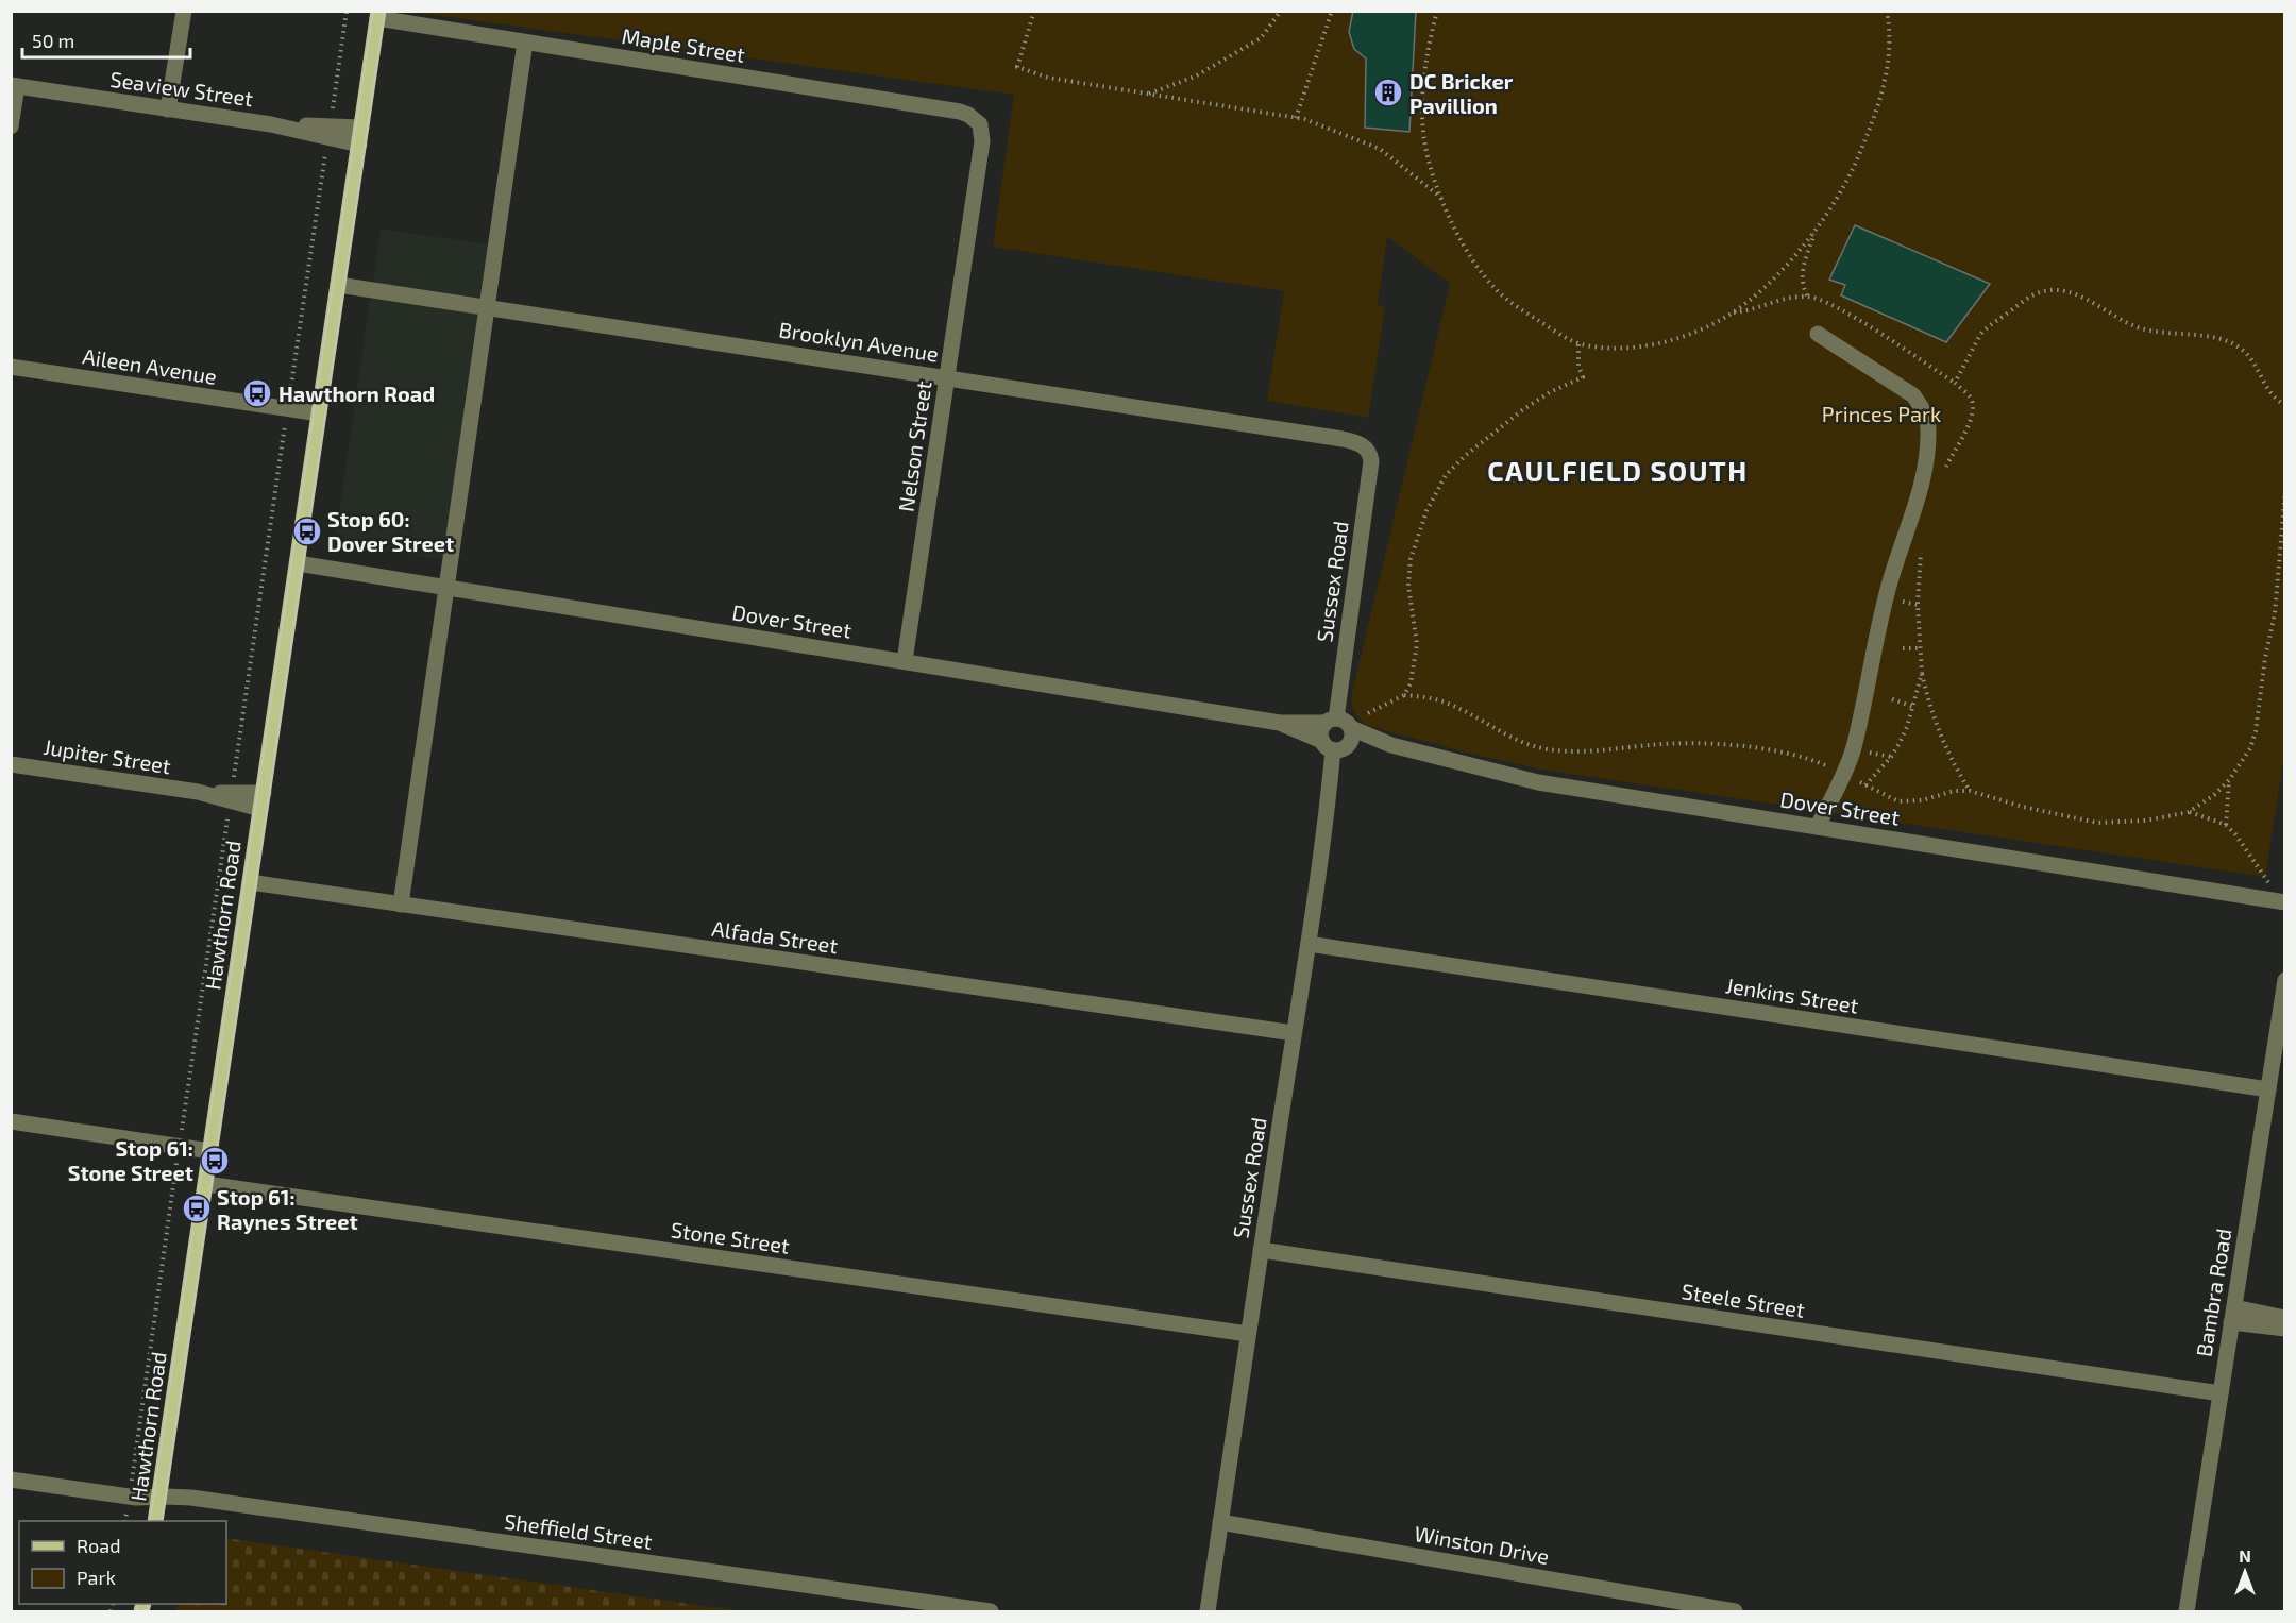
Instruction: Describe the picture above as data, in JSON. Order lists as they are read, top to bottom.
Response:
{
  "streets": {
    "main road": ["Hawthorn Road"],
    "street": [
      "Maple Street",
      "Seaview Street",
      "Brooklyn Avenue",
      "Aileen Avenue",
      "Nelson Street",
      "Sussex Road",
      "Dover Street",
      "Jupiter Street",
      "Alfada Street",
      "Jenkins Street",
      "Stone Street",
      "Bambra Road",
      "Steele Street",
      "Sheffield Street",
      "Winston Drive"
    ]
  },
  "crossings": [
    ["Maple Street", "Nelson Street"],
    ["Maple Street", "Hawthorn Road"],
    ["Seaview Street", "Hawthorn Road"],
    ["Brooklyn Avenue", "Nelson Street"],
    ["Brooklyn Avenue", "Sussex Road"],
    ["Brooklyn Avenue", "Hawthorn Road"],
    ["Aileen Avenue", "Hawthorn Road"],
    ["Nelson Street", "Dover Street"],
    ["Sussex Road", "Dover Street"],
    ["Sussex Road", "Alfada Street"],
    ["Sussex Road", "Jenkins Street"],
    ["Sussex Road", "Stone Street"],
    ["Sussex Road", "Steele Street"],
    ["Sussex Road", "Winston Drive"],
    ["Dover Street", "Hawthorn Road"],
    ["Jupiter Street", "Hawthorn Road"],
    ["Hawthorn Road", "Alfada Street"],
    ["Hawthorn Road", "Stone Street"],
    ["Hawthorn Road", "Sheffield Street"],
    ["Jenkins Street", "Bambra Road"],
    ["Bambra Road", "Steele Street"]
  ],
  "districts": ["CAULFIELD SOUTH"],
  "parks": ["Princes Park"],
  "places": {
    "building": ["DC Bricker Pavillion"],
    "bus stop": [
      "Hawthorn Road",
      "Stop 60: Dover Street",
      "Stop 61: Stone Street",
      "Stop 61: Raynes Street"
    ]
  },
  "legend": ["Road", "Park"],
  "scale_bar": "50 m",
  "north": "top"
}
